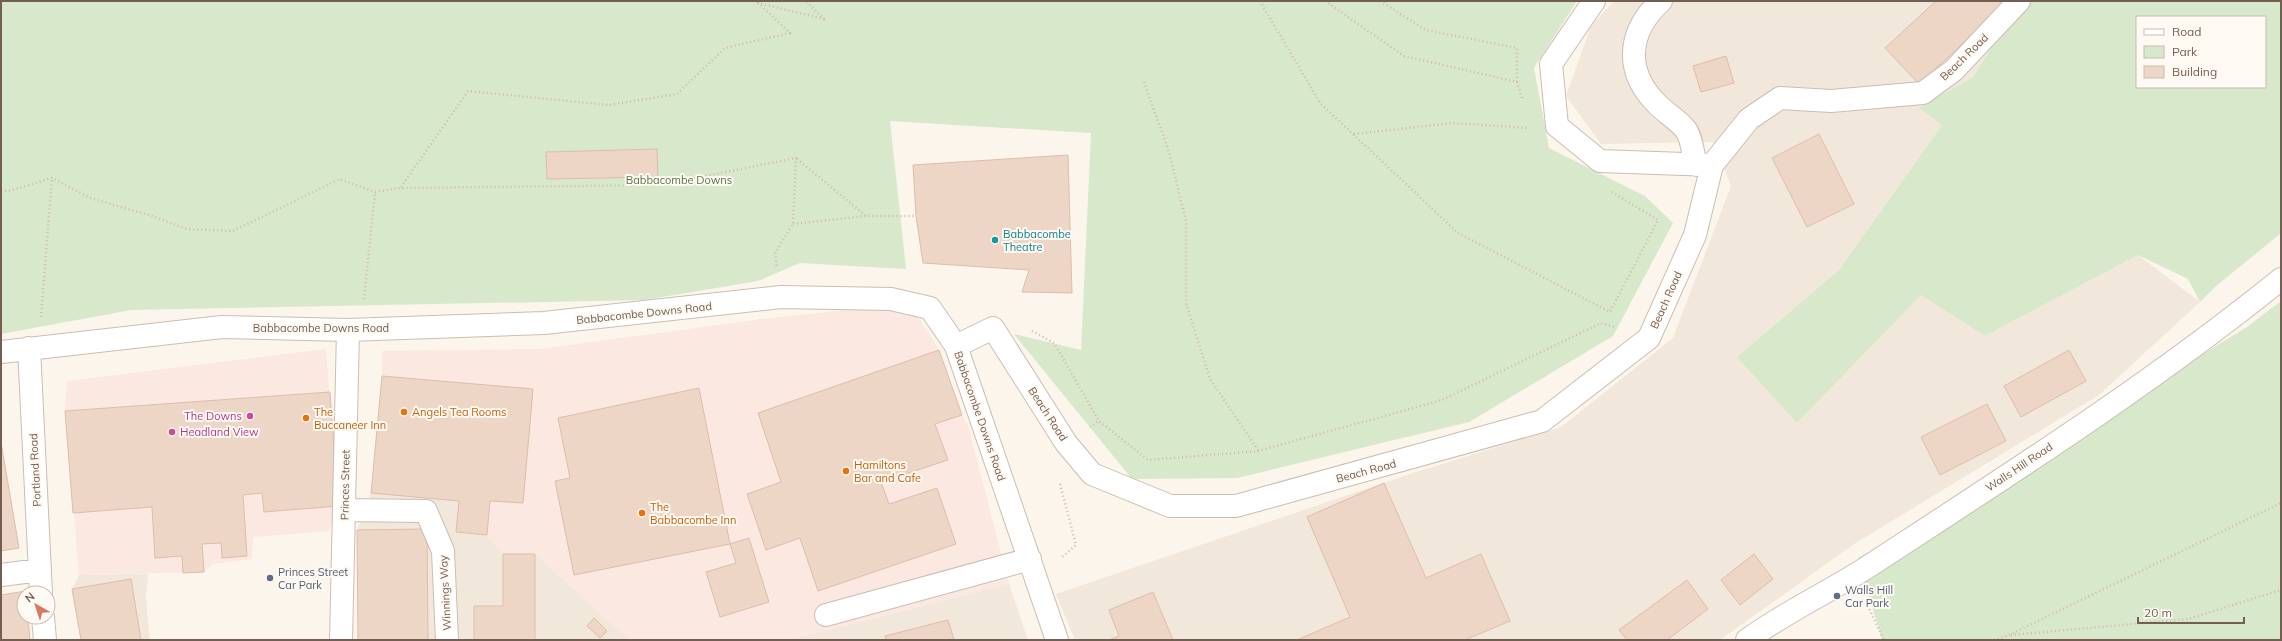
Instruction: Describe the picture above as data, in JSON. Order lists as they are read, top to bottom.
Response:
{
  "streets": {
    "street": [
      "Beach Road",
      "Babbacombe Downs Road",
      "Walls Hill Road",
      "Portland Road",
      "Princes Street",
      "Winnings Way"
    ]
  },
  "crossings": [
    ["Beach Road", "Babbacombe Downs Road"],
    ["Babbacombe Downs Road", "Portland Road"],
    ["Babbacombe Downs Road", "Princes Street"],
    ["Princes Street", "Winnings Way"]
  ],
  "parks": ["Babbacombe Downs"],
  "places": [
    "Babbacombe Theatre",
    "Angels Tea Rooms",
    "The Downs",
    "The Buccaneer Inn",
    "Headland View",
    "Hamiltons Bar and Cafe",
    "The Babbacombe Inn",
    "Princes Street Car Park",
    "Walls Hill Car Park"
  ],
  "legend": ["Road", "Park", "Building"],
  "scale_bar": "20 m",
  "north": "top left"
}
